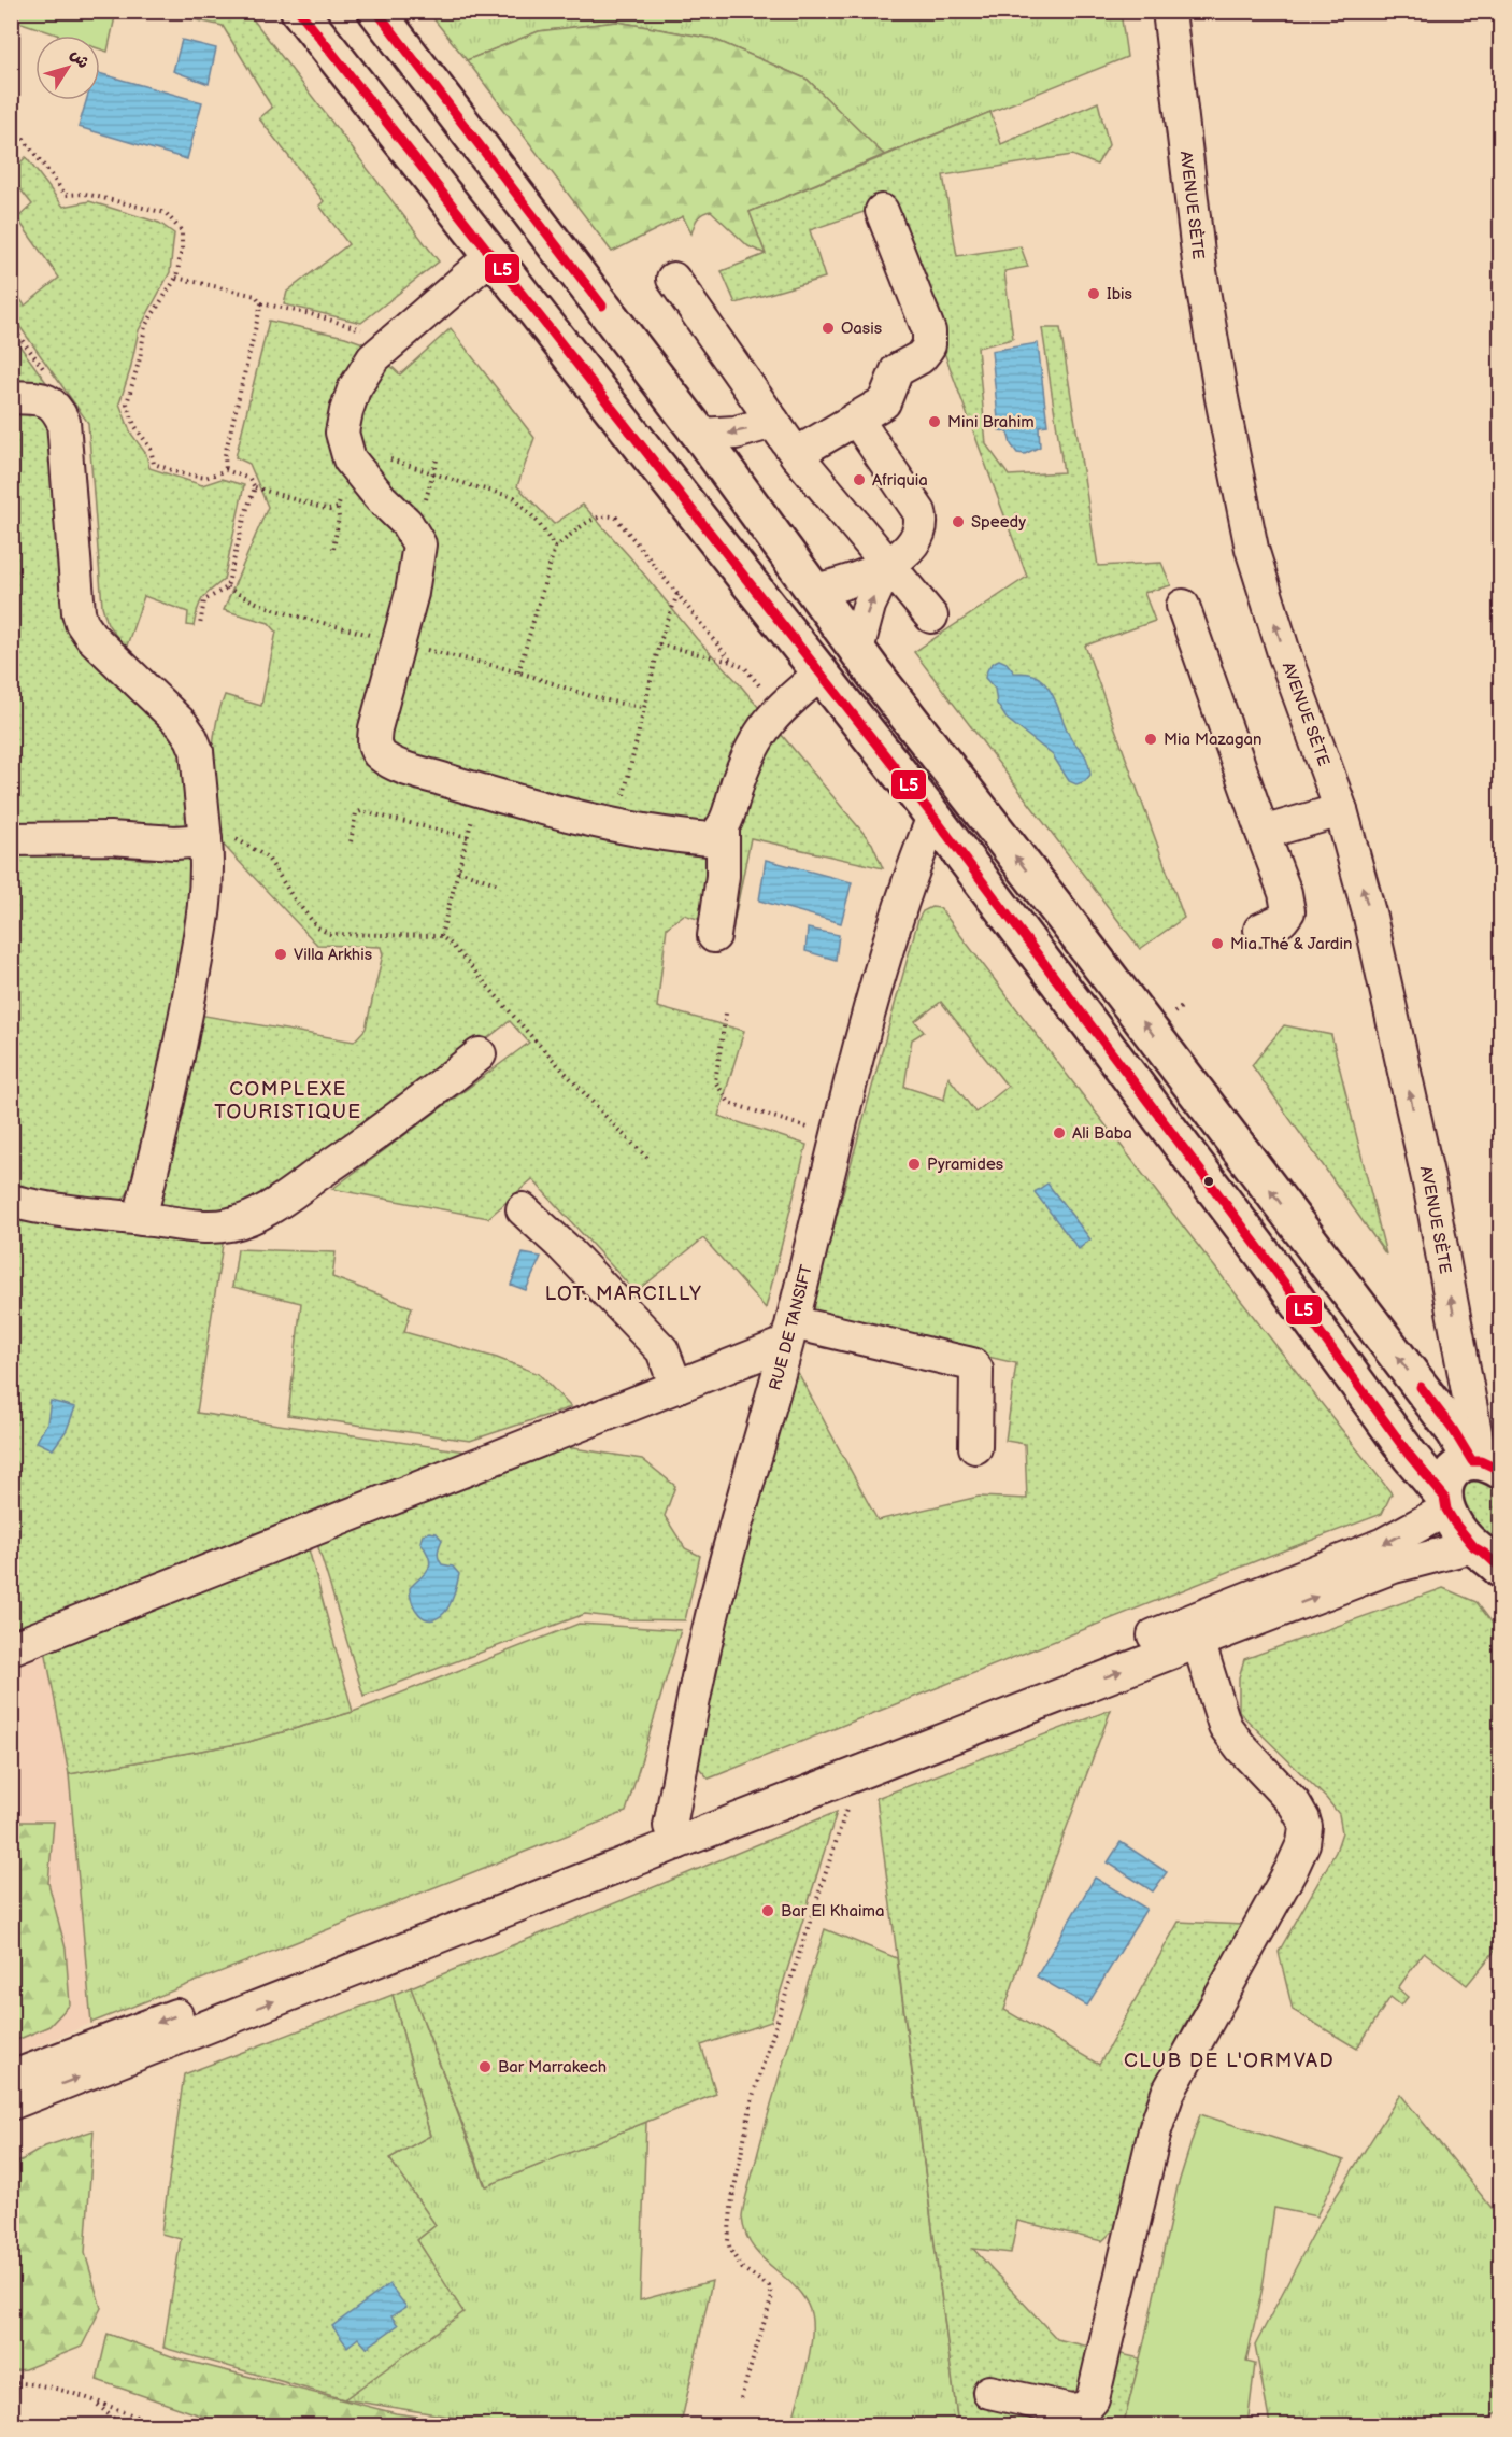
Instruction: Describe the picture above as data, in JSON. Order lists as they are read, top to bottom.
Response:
{
  "streets": {
    "street": ["AVENUE SÈTE", "RUE DE TANSIFT"]
  },
  "one_way": ["AVENUE SÈTE"],
  "districts": ["COMPLEXE TOURISTIQUE", "LOT. MARCILLY", "CLUB DE L'ORMVAD"],
  "places": [
    "Ibis",
    "Oasis",
    "Mini Brahim",
    "Afriquia",
    "Speedy",
    "Mia Mazagan",
    "Mia Thé & Jardin",
    "Villa Arkhis",
    "Ali Baba",
    "Pyramides",
    "Bar El Khaima",
    "Bar Marrakech"
  ],
  "lines": ["transit line L5"],
  "north": "top right"
}
